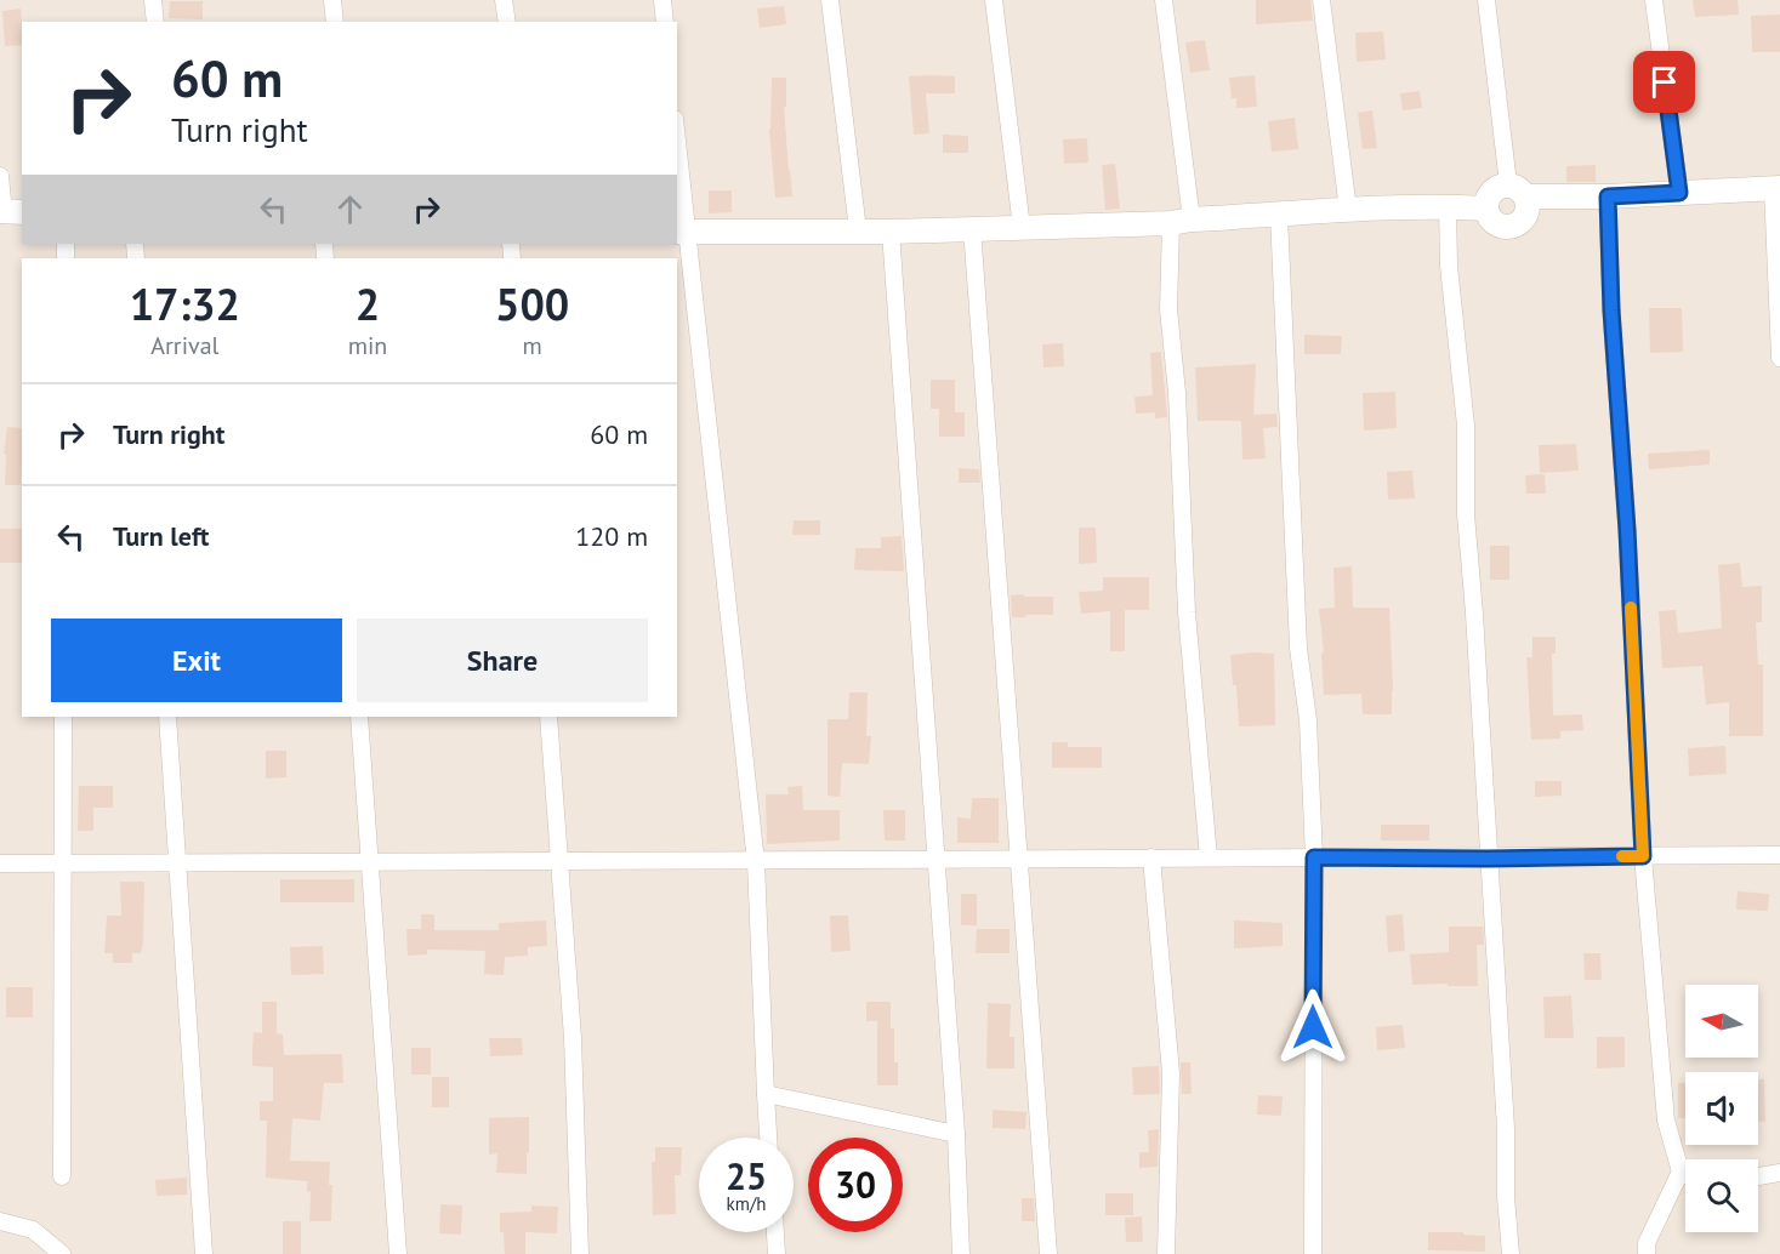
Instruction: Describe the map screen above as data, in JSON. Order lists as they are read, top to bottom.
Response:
{
  "north": "left",
  "page": {
    "turn": ["60 m", "Turn right"],
    "eta": [
      "17:32",
      "Arrival",
      "2",
      "min",
      "500",
      "m"
    ],
    "list": [
      {
        "name": "Turn right",
        "value": "60 m"
      },
      {
        "name": "Turn left",
        "value": "120 m"
      }
    ],
    "buttons": ["Exit", "Share"],
    "speed": "25 km/h",
    "limit": "30"
  }
}
